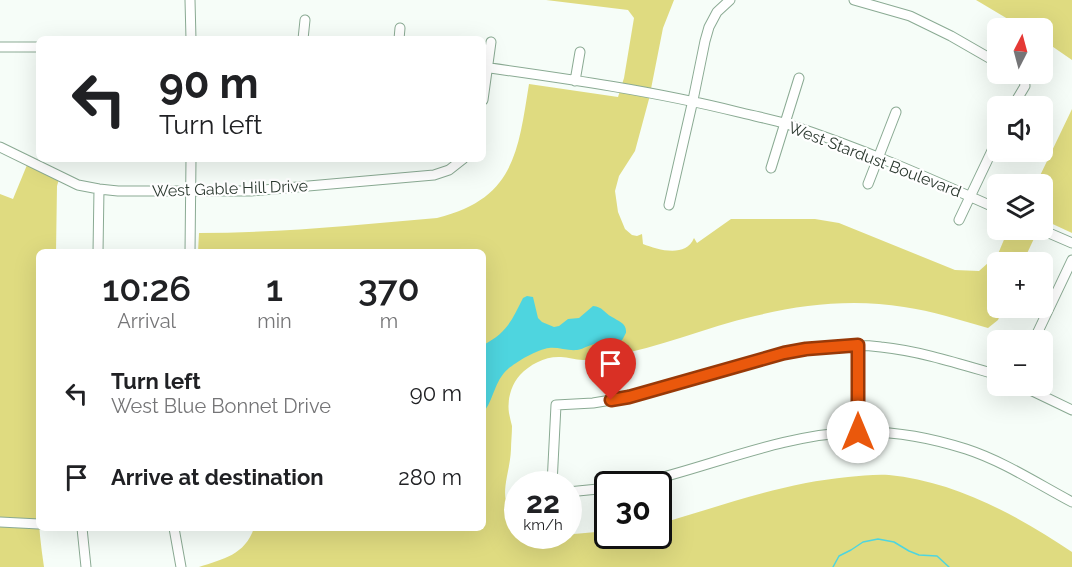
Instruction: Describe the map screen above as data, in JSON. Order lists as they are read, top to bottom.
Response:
{
  "streets": {
    "street": ["West Stardust Boulevard", "West Gable Hill Drive"]
  },
  "north": "top",
  "page": {
    "map_buttons": ["+", "−"],
    "turn": ["90 m", "Turn left"],
    "eta": [
      "10:26",
      "Arrival",
      "1",
      "min",
      "370",
      "m"
    ],
    "list": [
      {
        "name": "Turn left",
        "note": "West Blue Bonnet Drive",
        "value": "90 m"
      },
      {
        "name": "Arrive at destination",
        "value": "280 m"
      }
    ],
    "speed": "22 km/h",
    "limit": "30"
  }
}
